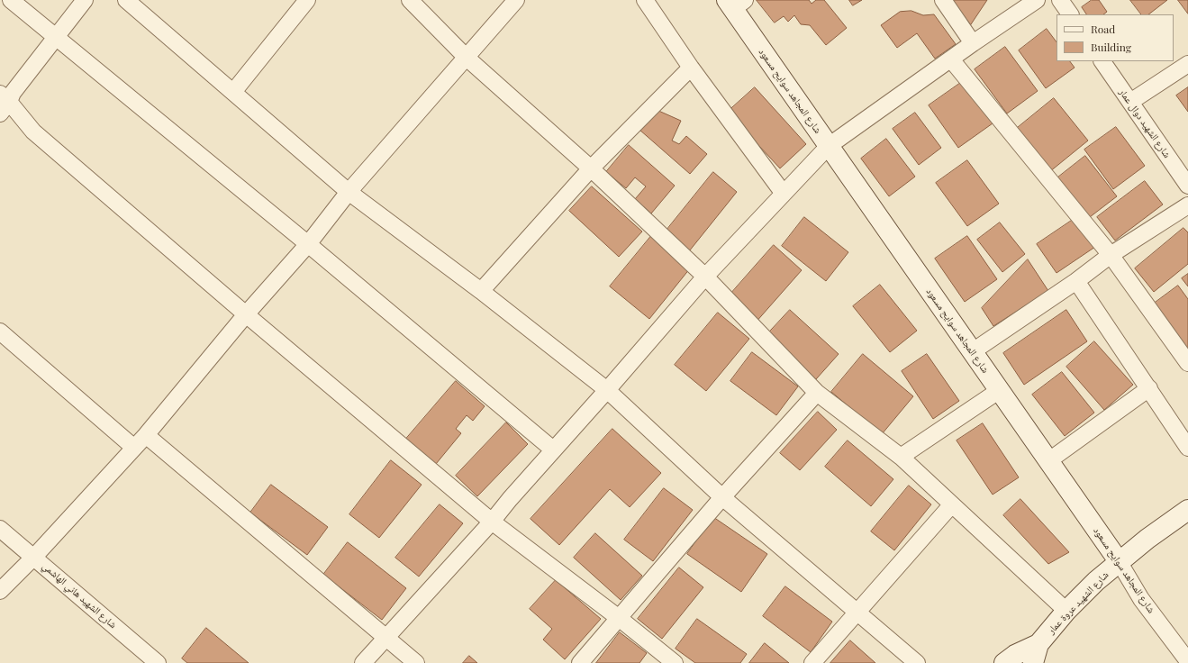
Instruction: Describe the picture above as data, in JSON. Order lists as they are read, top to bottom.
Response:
{
  "streets": {
    "street": [
      "شارع المجاهد سوايح مسعود",
      "شارع الشهيد دوال عمار",
      "شارع الشهيد هاني الهاشمي",
      "شارع الشهيد عروة عمار"
    ]
  },
  "crossings": [
    ["شارع المجاهد سوايح مسعود", "شارع الشهيد عروة عمار"]
  ],
  "legend": ["Road", "Building"]
}
